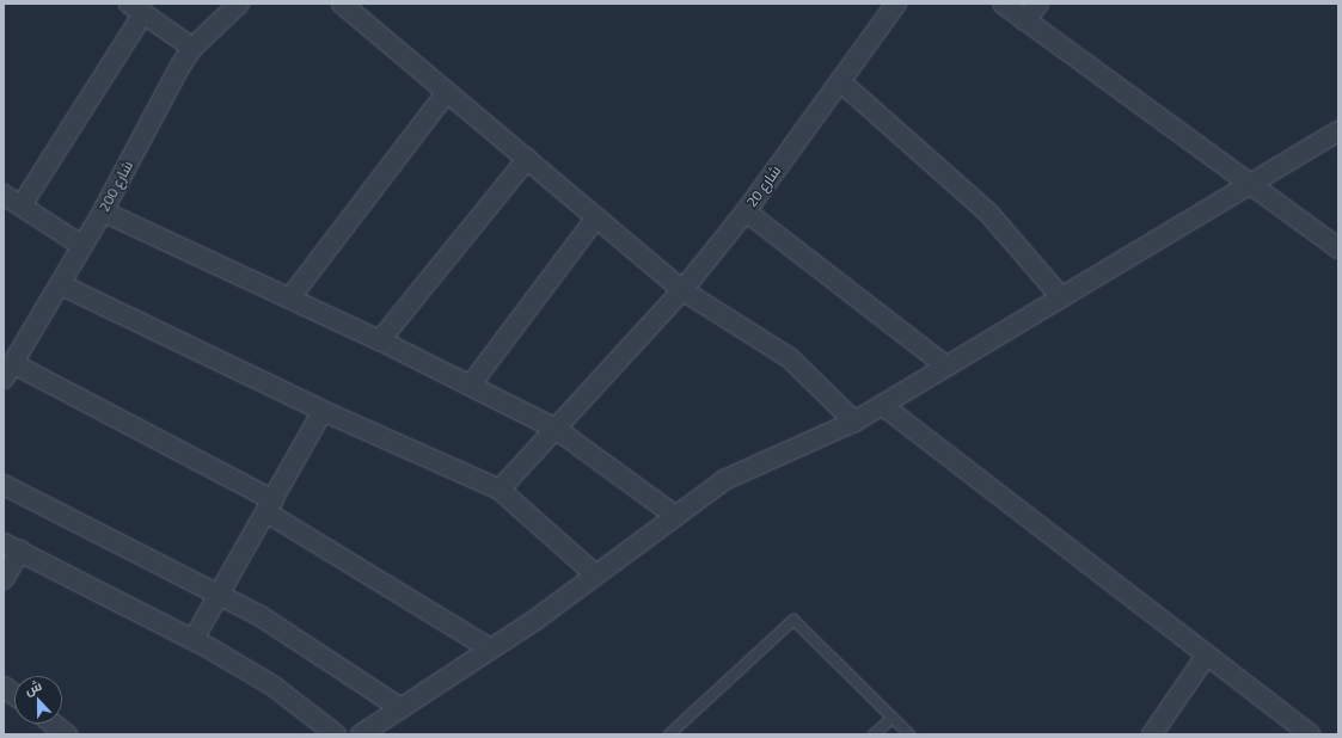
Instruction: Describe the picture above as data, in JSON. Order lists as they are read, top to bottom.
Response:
{
  "streets": {
    "street": ["شارع 200", "شارع 20"]
  },
  "north": "top"
}
